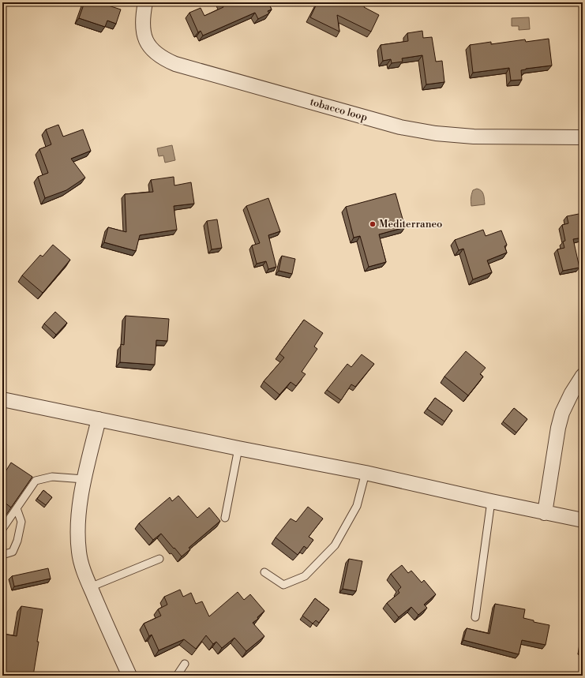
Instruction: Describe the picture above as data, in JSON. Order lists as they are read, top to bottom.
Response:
{
  "streets": {
    "street": ["tobacco loop"]
  },
  "places": ["Mediterraneo"]
}
